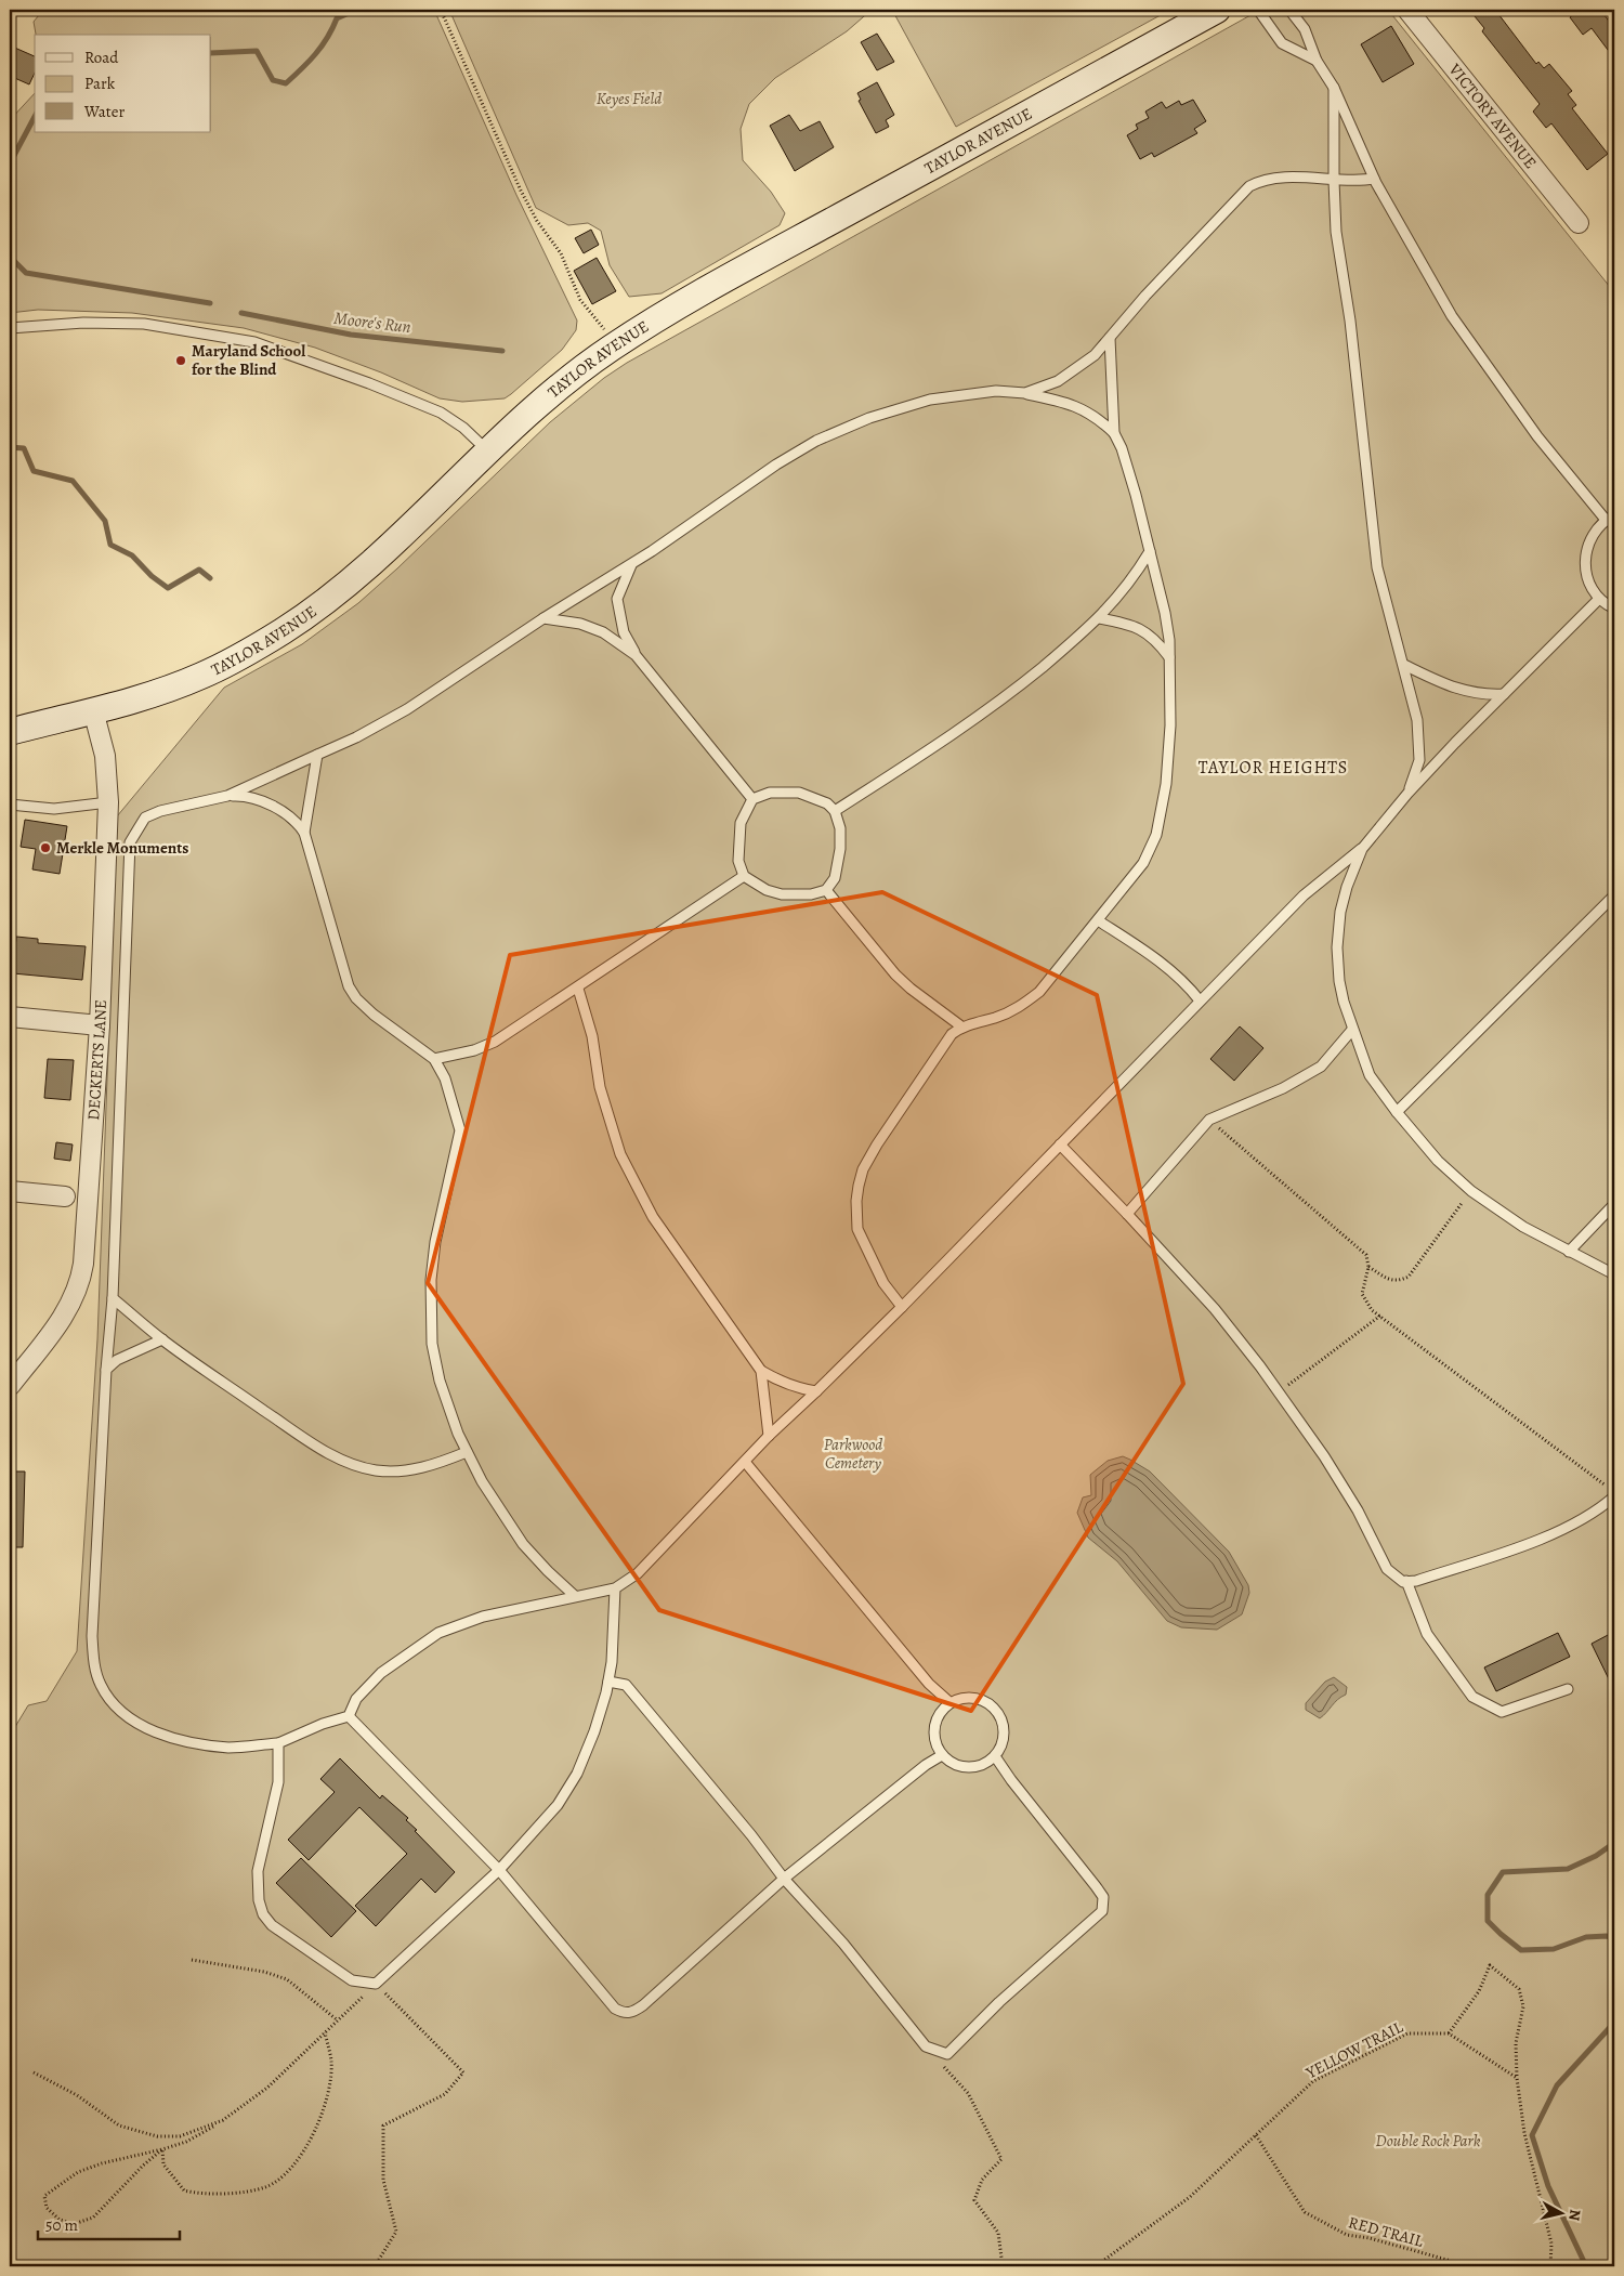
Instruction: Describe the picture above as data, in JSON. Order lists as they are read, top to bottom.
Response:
{
  "streets": {
    "main road": ["TAYLOR AVENUE"],
    "street": ["VICTORY AVENUE", "DECKERTS LANE"],
    "path": ["YELLOW TRAIL", "RED TRAIL"]
  },
  "crossings": [
    ["TAYLOR AVENUE", "DECKERTS LANE"],
    ["YELLOW TRAIL", "RED TRAIL"]
  ],
  "districts": ["TAYLOR HEIGHTS"],
  "water": ["Moore's Run"],
  "parks": ["Keyes Field", "Parkwood Cemetery", "Double Rock Park"],
  "places": ["Maryland School for the Blind", "Merkle Monuments"],
  "legend": ["Road", "Park", "Water"],
  "scale_bar": "50 m",
  "north": "right"
}
